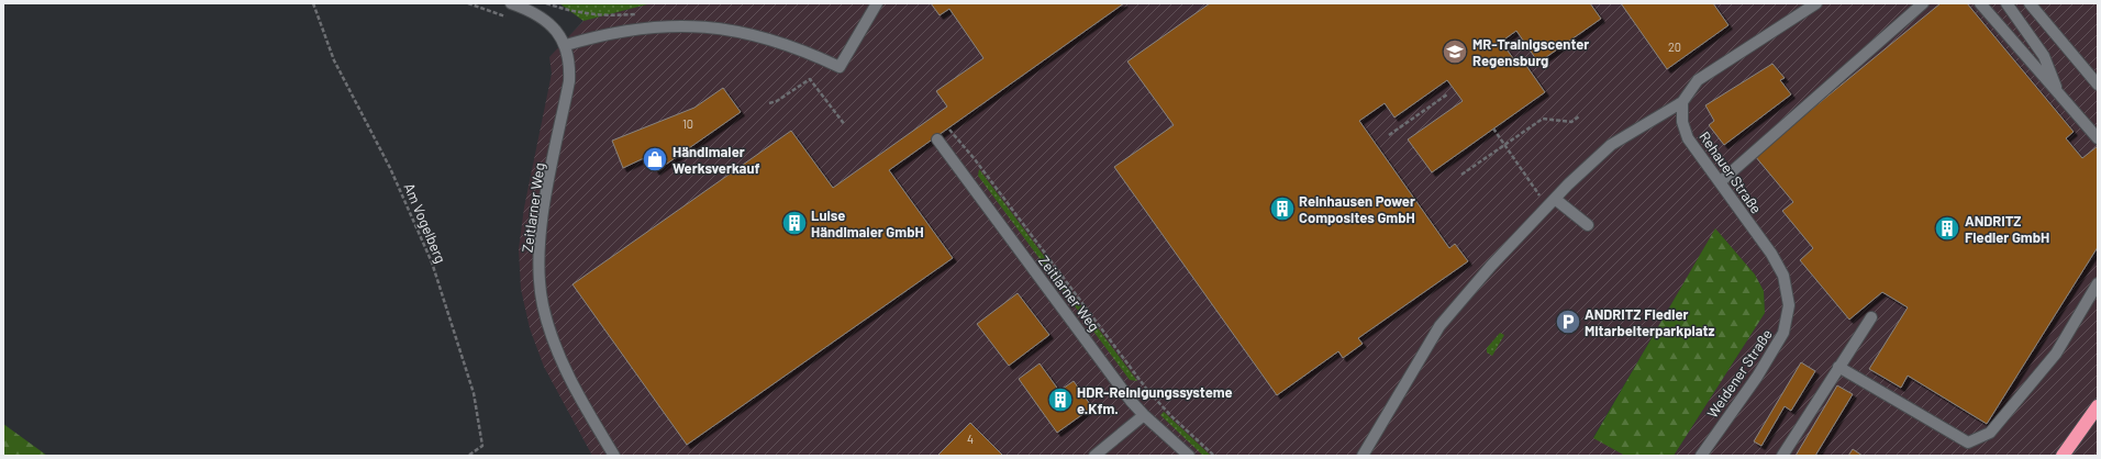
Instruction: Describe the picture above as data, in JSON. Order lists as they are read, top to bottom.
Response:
{
  "streets": {
    "street": ["Rehauer Straße", "Zeitlarner Weg", "Weidener Straße"],
    "path": ["Am Vogelberg"]
  },
  "crossings": [
    ["Rehauer Straße", "Weidener Straße"]
  ],
  "places": {
    "school or university": ["MR-Trainigscenter Regensburg"],
    "shop": ["Händlmaier Werksverkauf"],
    "building": [
      "Reinhausen Power Composites GmbH",
      "Luise Händlmaier GmbH",
      "ANDRITZ Fiedler GmbH",
      "HDR-Reinigungssysteme e.Kfm."
    ],
    "parking": ["ANDRITZ Fiedler Mitarbeiterparkplatz"]
  },
  "house_numbers": ["20", "10", "4"]
}
